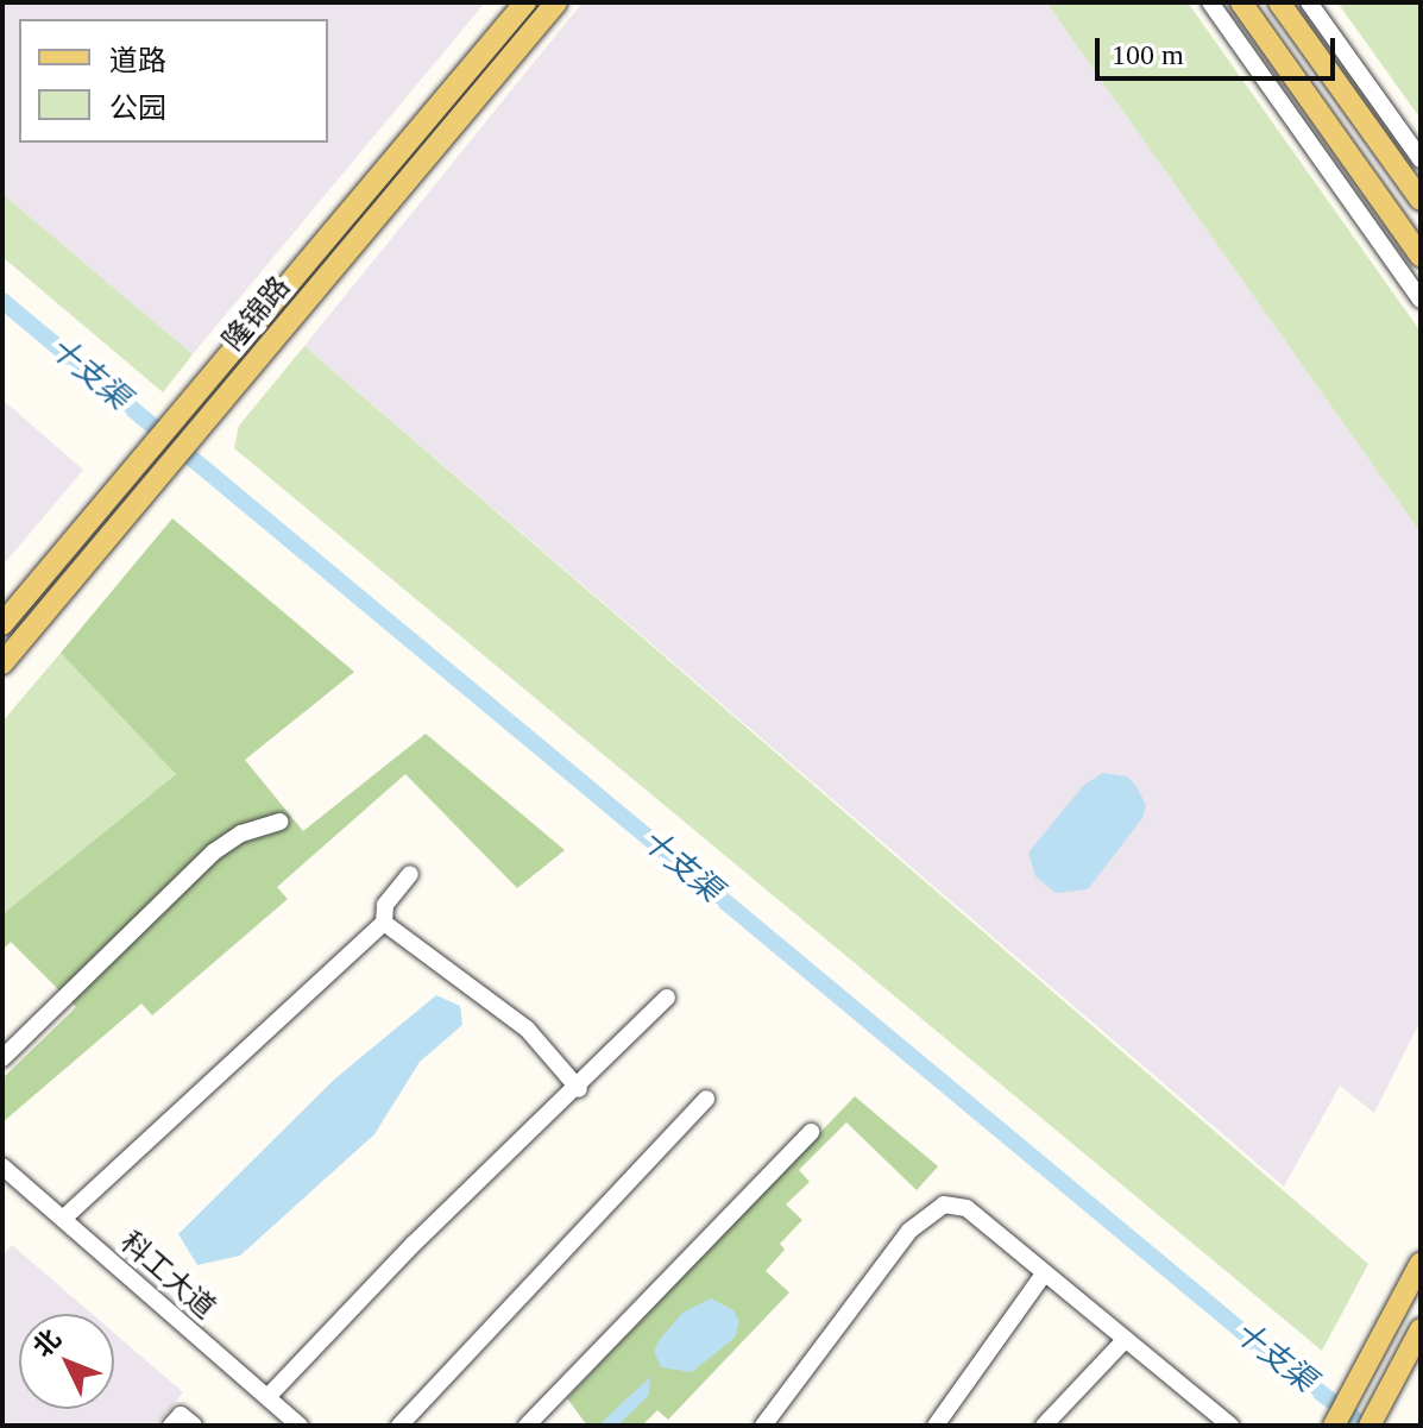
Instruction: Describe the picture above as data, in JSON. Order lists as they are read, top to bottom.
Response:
{
  "streets": {
    "main road": ["隆锦路"],
    "street": ["科工大道"]
  },
  "water": ["十支渠"],
  "legend": ["道路", "公园"],
  "scale_bar": "100 m",
  "north": "top left"
}
